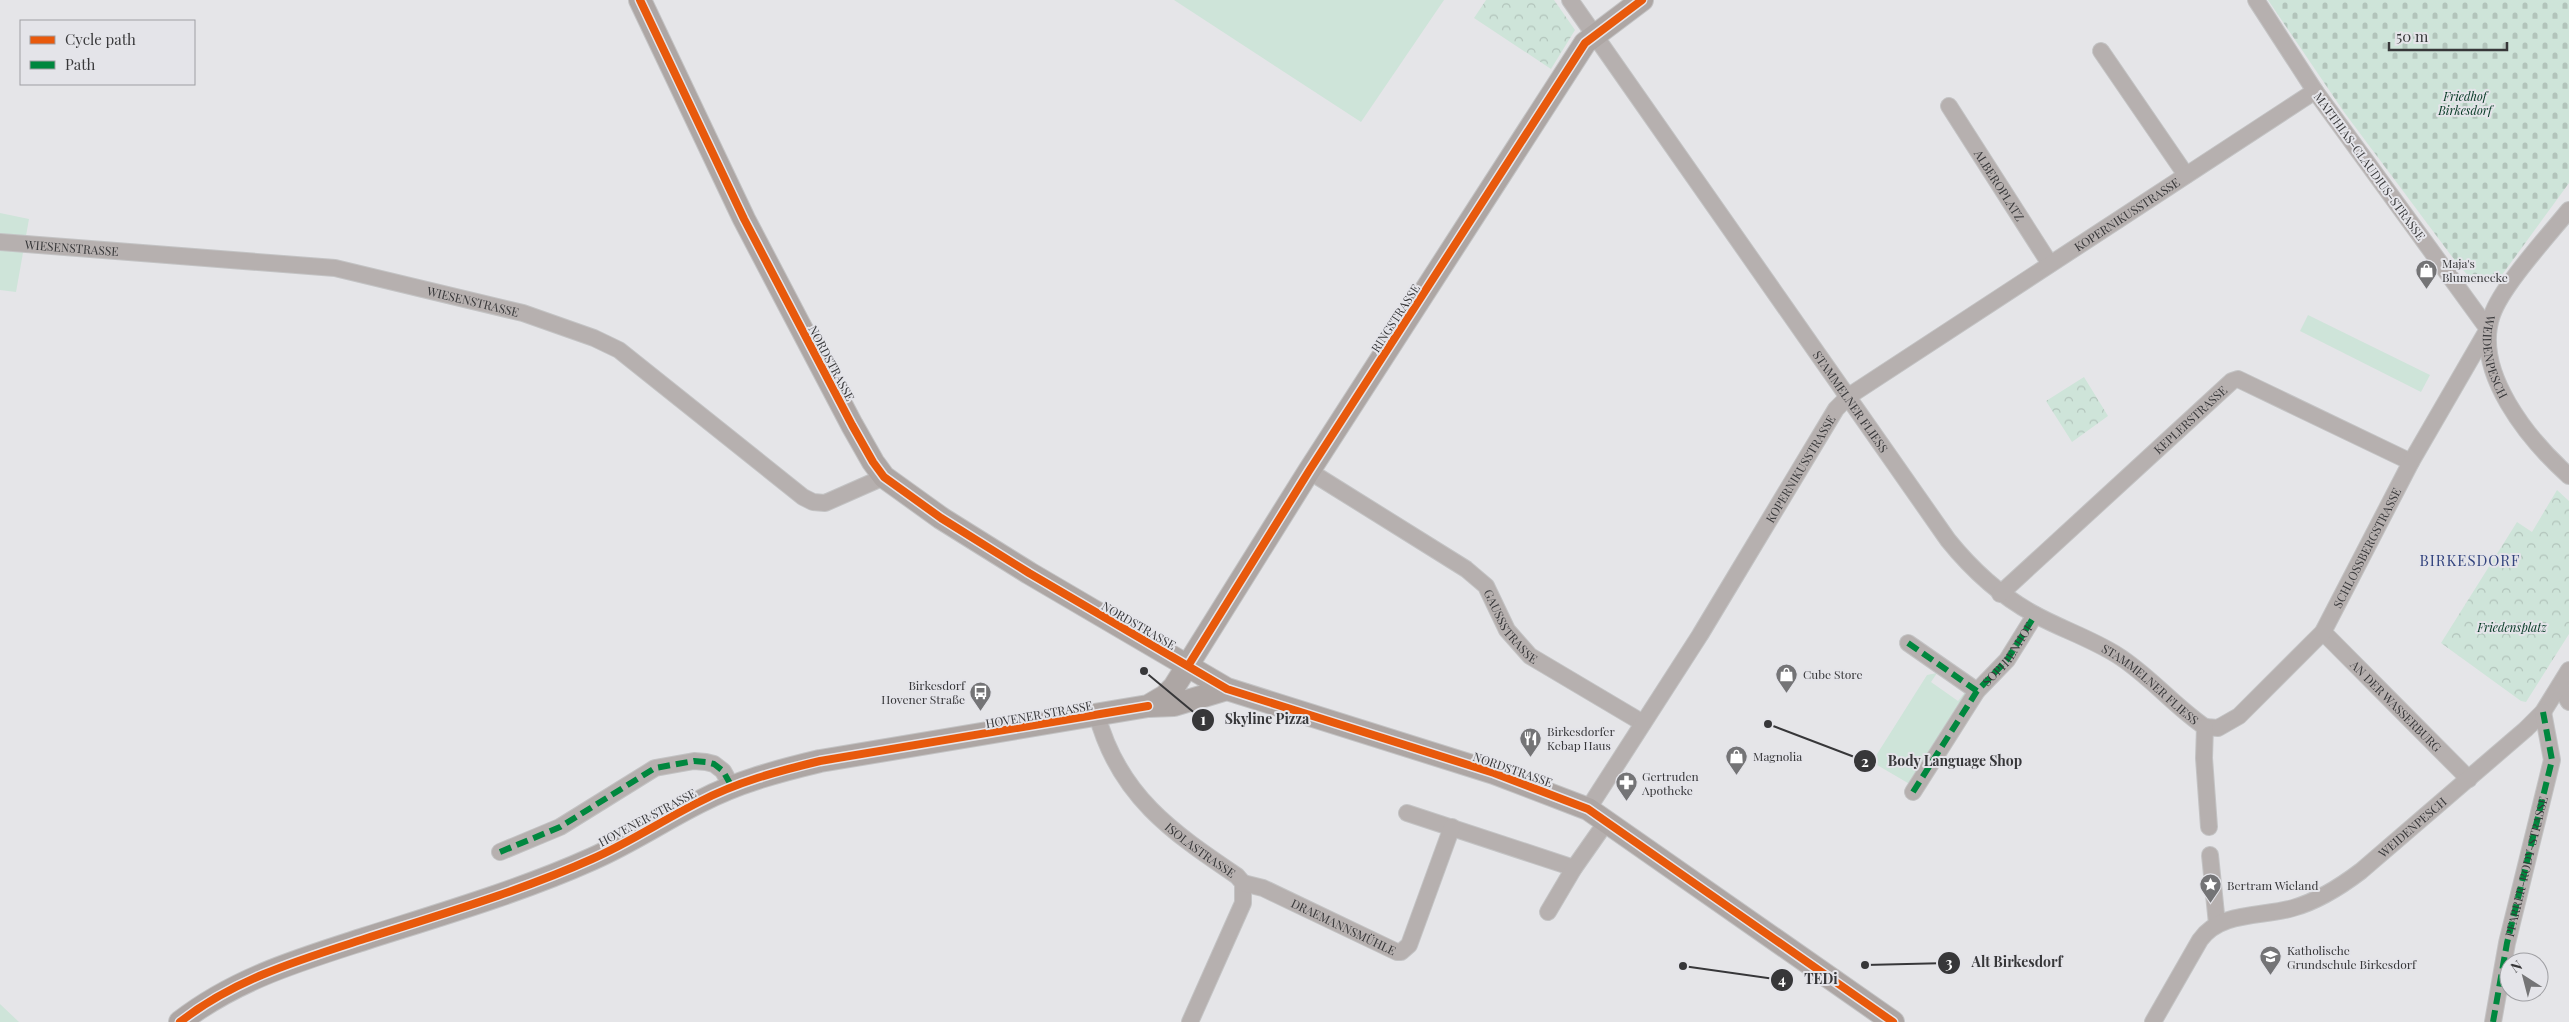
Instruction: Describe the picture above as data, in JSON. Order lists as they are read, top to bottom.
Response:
{
  "streets": {
    "main road": ["RINGSTRASSE", "NORDSTRASSE", "HOVENER STRASSE"],
    "street": [
      "MATTHIAS-CLAUDIUS-STRASSE",
      "ALBEROPLATZ",
      "KOPERNIKUSSTRASSE",
      "WIESENSTRASSE",
      "WEIDENPESCH",
      "STAMMELNER FLIESS",
      "KEPLERSTRASSE",
      "SCHLOSSBERGSTRASSE",
      "GAUSSSTRASSE",
      "SOPHIENHOF",
      "AN DER WASSERBURG",
      "ISOLASTRASSE",
      "PFARRER-RODY-STRASSE",
      "DRAEMANNSMÜHLE"
    ]
  },
  "crossings": [
    ["MATTHIAS-CLAUDIUS-STRASSE", "KOPERNIKUSSTRASSE"],
    ["MATTHIAS-CLAUDIUS-STRASSE", "WEIDENPESCH"],
    ["MATTHIAS-CLAUDIUS-STRASSE", "SCHLOSSBERGSTRASSE"],
    ["ALBEROPLATZ", "KOPERNIKUSSTRASSE"],
    ["KOPERNIKUSSTRASSE", "NORDSTRASSE"],
    ["KOPERNIKUSSTRASSE", "STAMMELNER FLIESS"],
    ["KOPERNIKUSSTRASSE", "GAUSSSTRASSE"],
    ["WIESENSTRASSE", "NORDSTRASSE"],
    ["RINGSTRASSE", "NORDSTRASSE"],
    ["RINGSTRASSE", "STAMMELNER FLIESS"],
    ["RINGSTRASSE", "GAUSSSTRASSE"],
    ["RINGSTRASSE", "HOVENER STRASSE"],
    ["WEIDENPESCH", "SCHLOSSBERGSTRASSE"],
    ["WEIDENPESCH", "AN DER WASSERBURG"],
    ["WEIDENPESCH", "PFARRER-RODY-STRASSE"],
    ["NORDSTRASSE", "HOVENER STRASSE"],
    ["STAMMELNER FLIESS", "KEPLERSTRASSE"],
    ["STAMMELNER FLIESS", "SCHLOSSBERGSTRASSE"],
    ["STAMMELNER FLIESS", "SOPHIENHOF"],
    ["KEPLERSTRASSE", "SCHLOSSBERGSTRASSE"],
    ["SCHLOSSBERGSTRASSE", "AN DER WASSERBURG"],
    ["HOVENER STRASSE", "ISOLASTRASSE"],
    ["ISOLASTRASSE", "DRAEMANNSMÜHLE"]
  ],
  "districts": ["BIRKESDORF"],
  "parks": ["Friedhof Birkesdorf", "Friedensplatz"],
  "places": {
    "shop": ["Maja's Blumenecke", "Cube Store", "Magnolia"],
    "other": [
      "Skyline Pizza",
      "Body Language Shop",
      "Alt Birkesdorf",
      "TEDi"
    ],
    "bus stop": ["Birkesdorf Hovener Straße"],
    "restaurant": ["Birkesdorfer Kebap Haus"],
    "pharmacy": ["Gertruden Apotheke"],
    "place": ["Bertram Wieland"],
    "school or university": ["Katholische Grundschule Birkesdorf"]
  },
  "legend": ["Cycle path", "Path"],
  "scale_bar": "50 m",
  "north": "top left"
}
